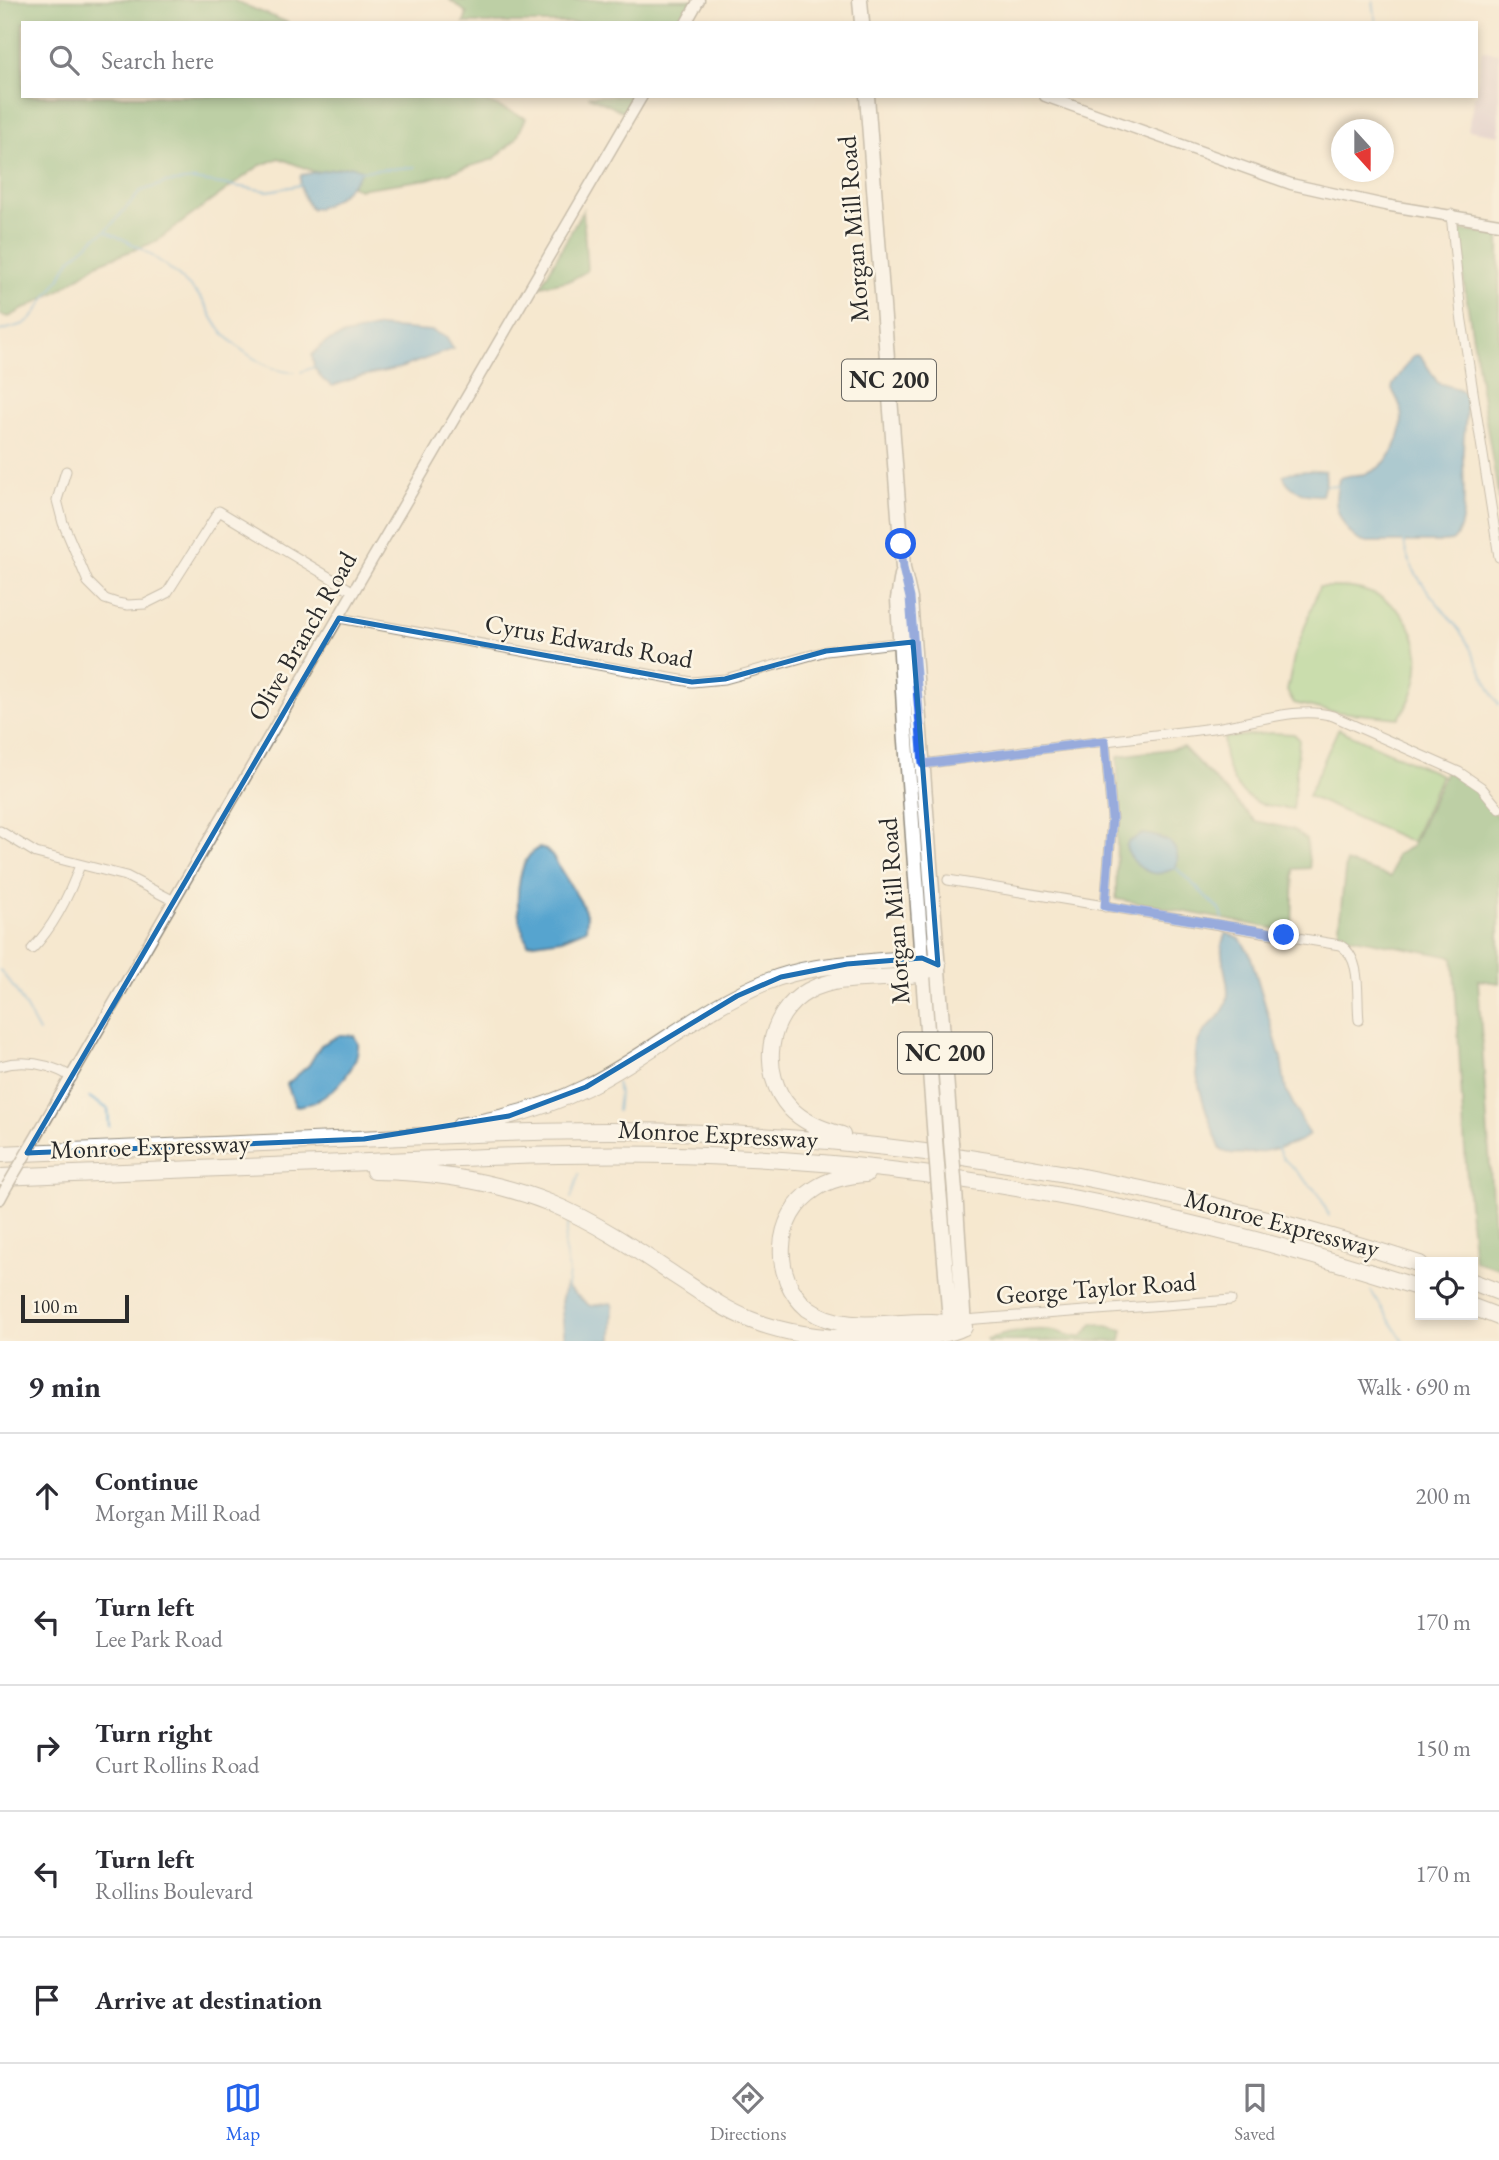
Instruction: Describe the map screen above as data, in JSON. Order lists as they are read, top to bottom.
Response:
{
  "streets": {
    "highway": ["Monroe Expressway"],
    "main road": ["Morgan Mill Road", "NC 200"],
    "street": ["Olive Branch Road", "Cyrus Edwards Road", "George Taylor Road"]
  },
  "crossings": [
    ["Morgan Mill Road", "Cyrus Edwards Road"],
    ["Morgan Mill Road", "George Taylor Road"],
    ["Olive Branch Road", "Cyrus Edwards Road"],
    ["Olive Branch Road", "Monroe Expressway"]
  ],
  "scale_bar": "100 m",
  "north": "bottom",
  "page": {
    "search": "Search here",
    "scale": "100 m",
    "heading": ["9 min", "Walk · 690 m"],
    "list": [
      ["Continue", "Morgan Mill Road", "200 m"],
      ["Turn left", "Lee Park Road", "170 m"],
      ["Turn right", "Curt Rollins Road", "150 m"],
      ["Turn left", "Rollins Boulevard", "170 m"],
      "Arrive at destination"
    ],
    "nav": ["Map", "Directions", "Saved"]
  }
}
